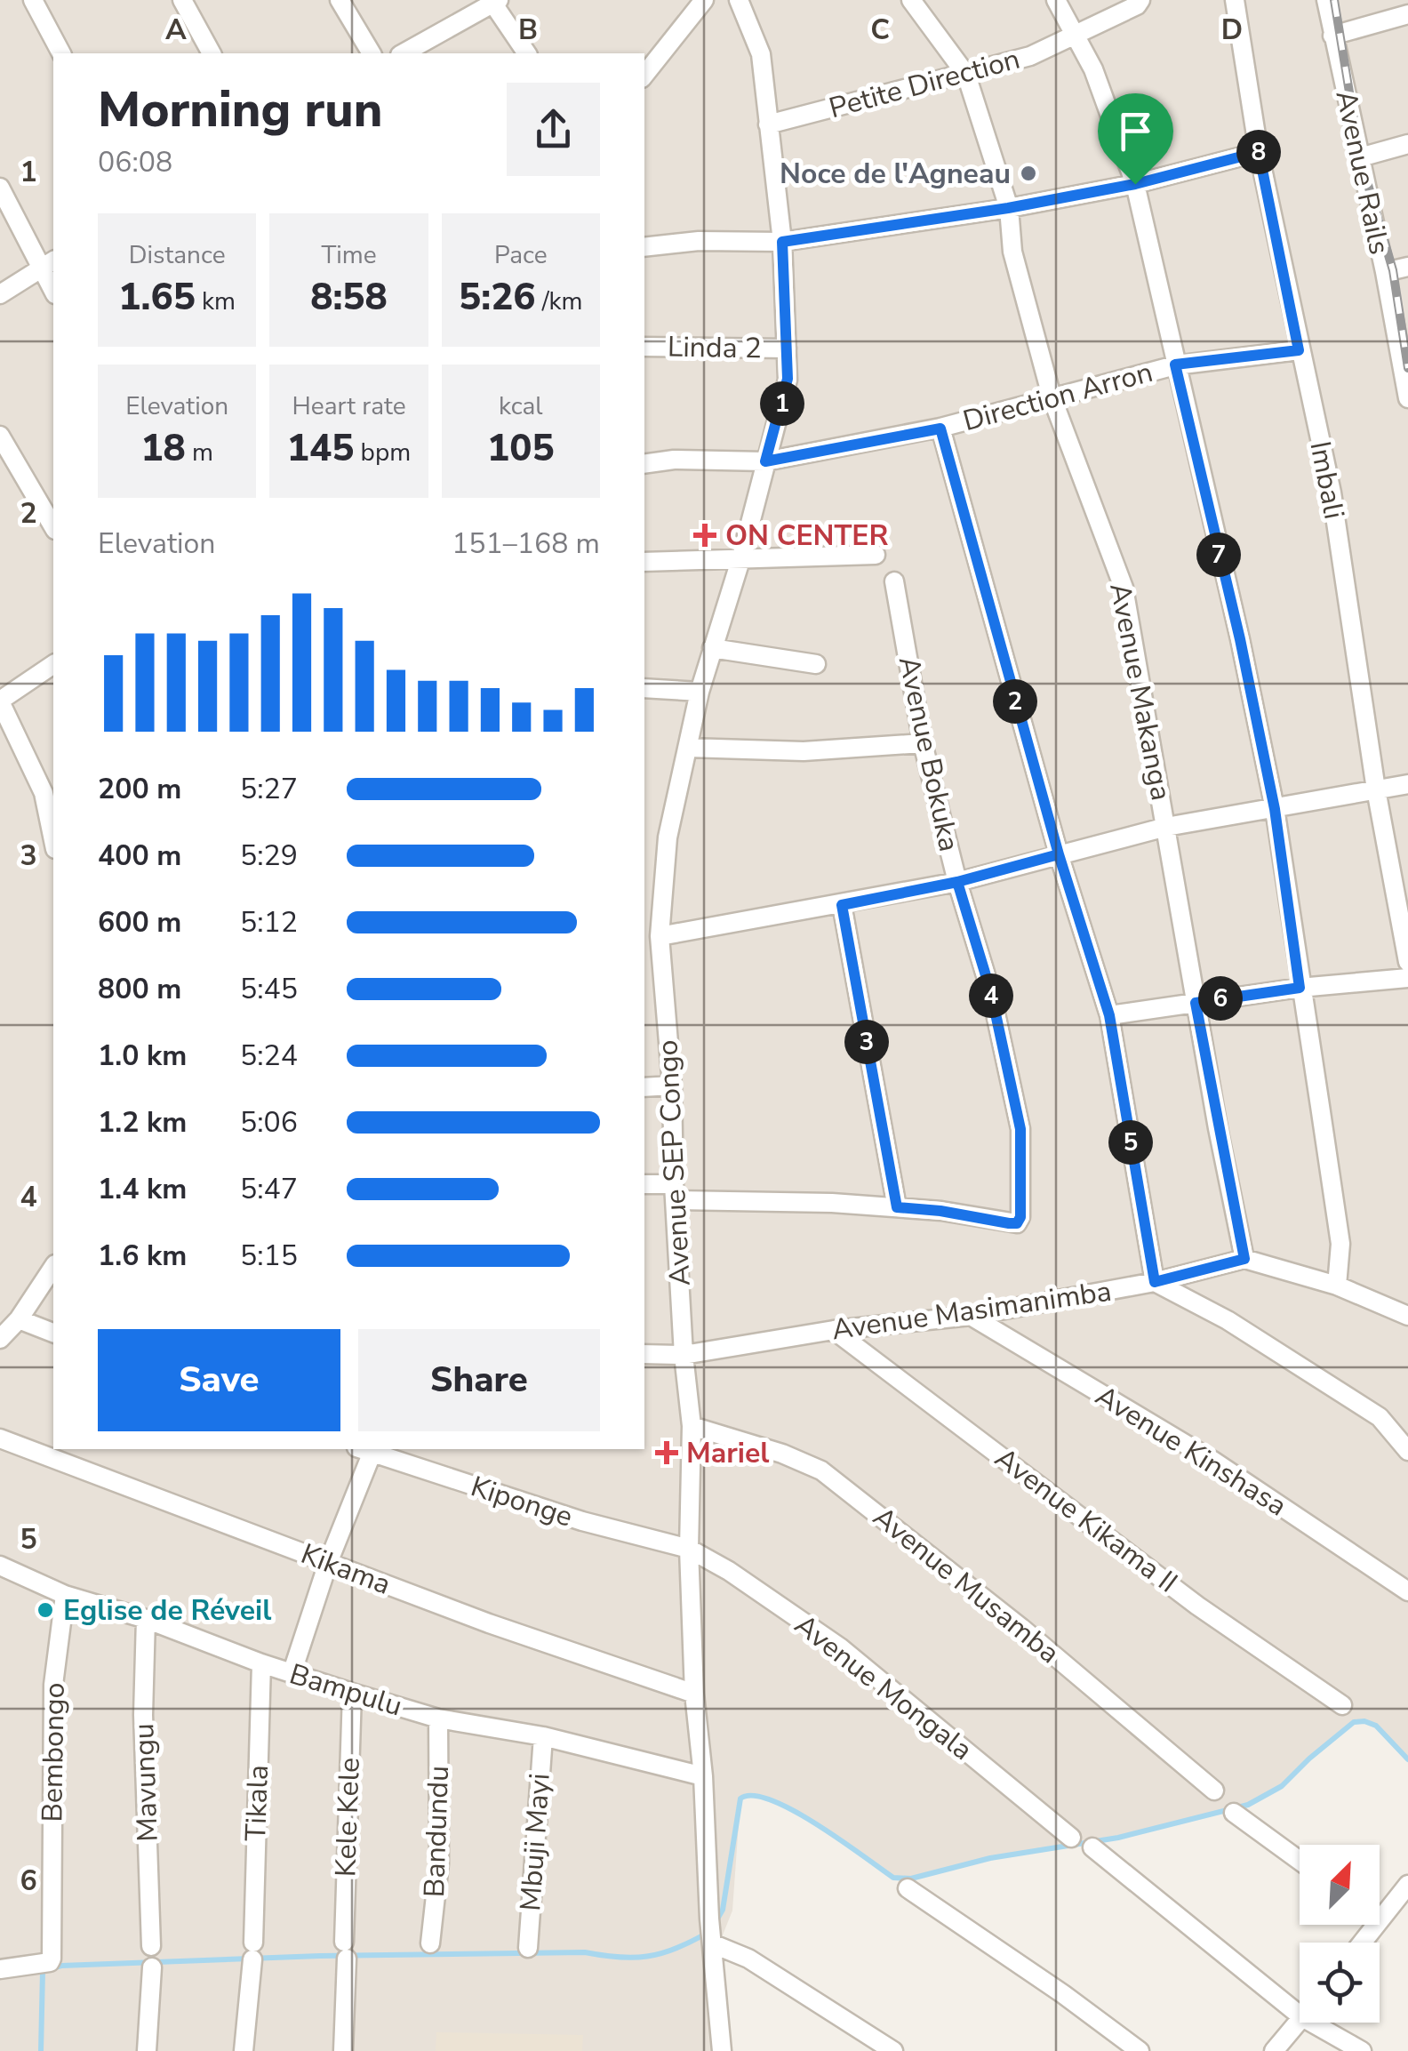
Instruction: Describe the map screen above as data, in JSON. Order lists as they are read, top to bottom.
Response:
{
  "streets": {
    "street": [
      "Petite Direction",
      "Avenue Rails",
      "Linda 2",
      "Direction Arron",
      "Imbali",
      "Avenue Makanga",
      "Avenue Bokuka",
      "Avenue SEP Congo",
      "Avenue Masimanimba",
      "Avenue Kinshasa",
      "Kiponge",
      "Avenue Kikama II",
      "Kikama",
      "Avenue Musamba",
      "Avenue Mongala",
      "Bampulu",
      "Bembongo",
      "Mavungu",
      "Tikala",
      "Kele Kele",
      "Bandundu",
      "Mbuji Mayi"
    ]
  },
  "crossings": [
    ["Petite Direction", "Avenue Makanga"],
    ["Petite Direction", "Avenue SEP Congo"],
    ["Linda 2", "Avenue SEP Congo"],
    ["Direction Arron", "Imbali"],
    ["Direction Arron", "Avenue Makanga"],
    ["Direction Arron", "Avenue SEP Congo"],
    ["Avenue Makanga", "Avenue Masimanimba"],
    ["Avenue SEP Congo", "Avenue Masimanimba"],
    ["Avenue SEP Congo", "Kiponge"],
    ["Avenue SEP Congo", "Kikama"],
    ["Avenue SEP Congo", "Avenue Musamba"],
    ["Avenue SEP Congo", "Avenue Mongala"],
    ["Avenue SEP Congo", "Bampulu"],
    ["Avenue Masimanimba", "Avenue Kinshasa"],
    ["Avenue Masimanimba", "Avenue Kikama II"],
    ["Kiponge", "Avenue Mongala"],
    ["Bampulu", "Bembongo"],
    ["Bampulu", "Mavungu"],
    ["Bampulu", "Tikala"],
    ["Bampulu", "Kele Kele"],
    ["Bampulu", "Bandundu"],
    ["Bampulu", "Mbuji Mayi"]
  ],
  "places": {
    "other": ["Noce de l'Agneau", "Eglise de Réveil"],
    "health": ["ON CENTER", "Mariel"]
  },
  "north": "top right",
  "page": {
    "heading": ["Morning run", "06:08"],
    "pins": [
      "8",
      "1",
      "7",
      "2",
      "4",
      "6",
      "3",
      "5"
    ],
    "stats": [
      ["Distance", "1.65 km"],
      ["Time", "8:58"],
      ["Pace", "5:26 /km"],
      ["Elevation", "18 m"],
      ["Heart rate", "145 bpm"],
      ["kcal", "105"]
    ],
    "chart": ["Elevation", "151–168 m"],
    "list": [
      {
        "name": "200 m",
        "note": "5:27"
      },
      {
        "name": "400 m",
        "note": "5:29"
      },
      {
        "name": "600 m",
        "note": "5:12"
      },
      {
        "name": "800 m",
        "note": "5:45"
      },
      {
        "name": "1.0 km",
        "note": "5:24"
      },
      {
        "name": "1.2 km",
        "note": "5:06"
      },
      {
        "name": "1.4 km",
        "note": "5:47"
      },
      {
        "name": "1.6 km",
        "note": "5:15"
      }
    ],
    "buttons": ["Save", "Share"]
  },
  "grid": {
    "columns": [
      "A",
      "B",
      "C",
      "D"
    ],
    "rows": [
      "1",
      "2",
      "3",
      "4",
      "5",
      "6"
    ]
  }
}
